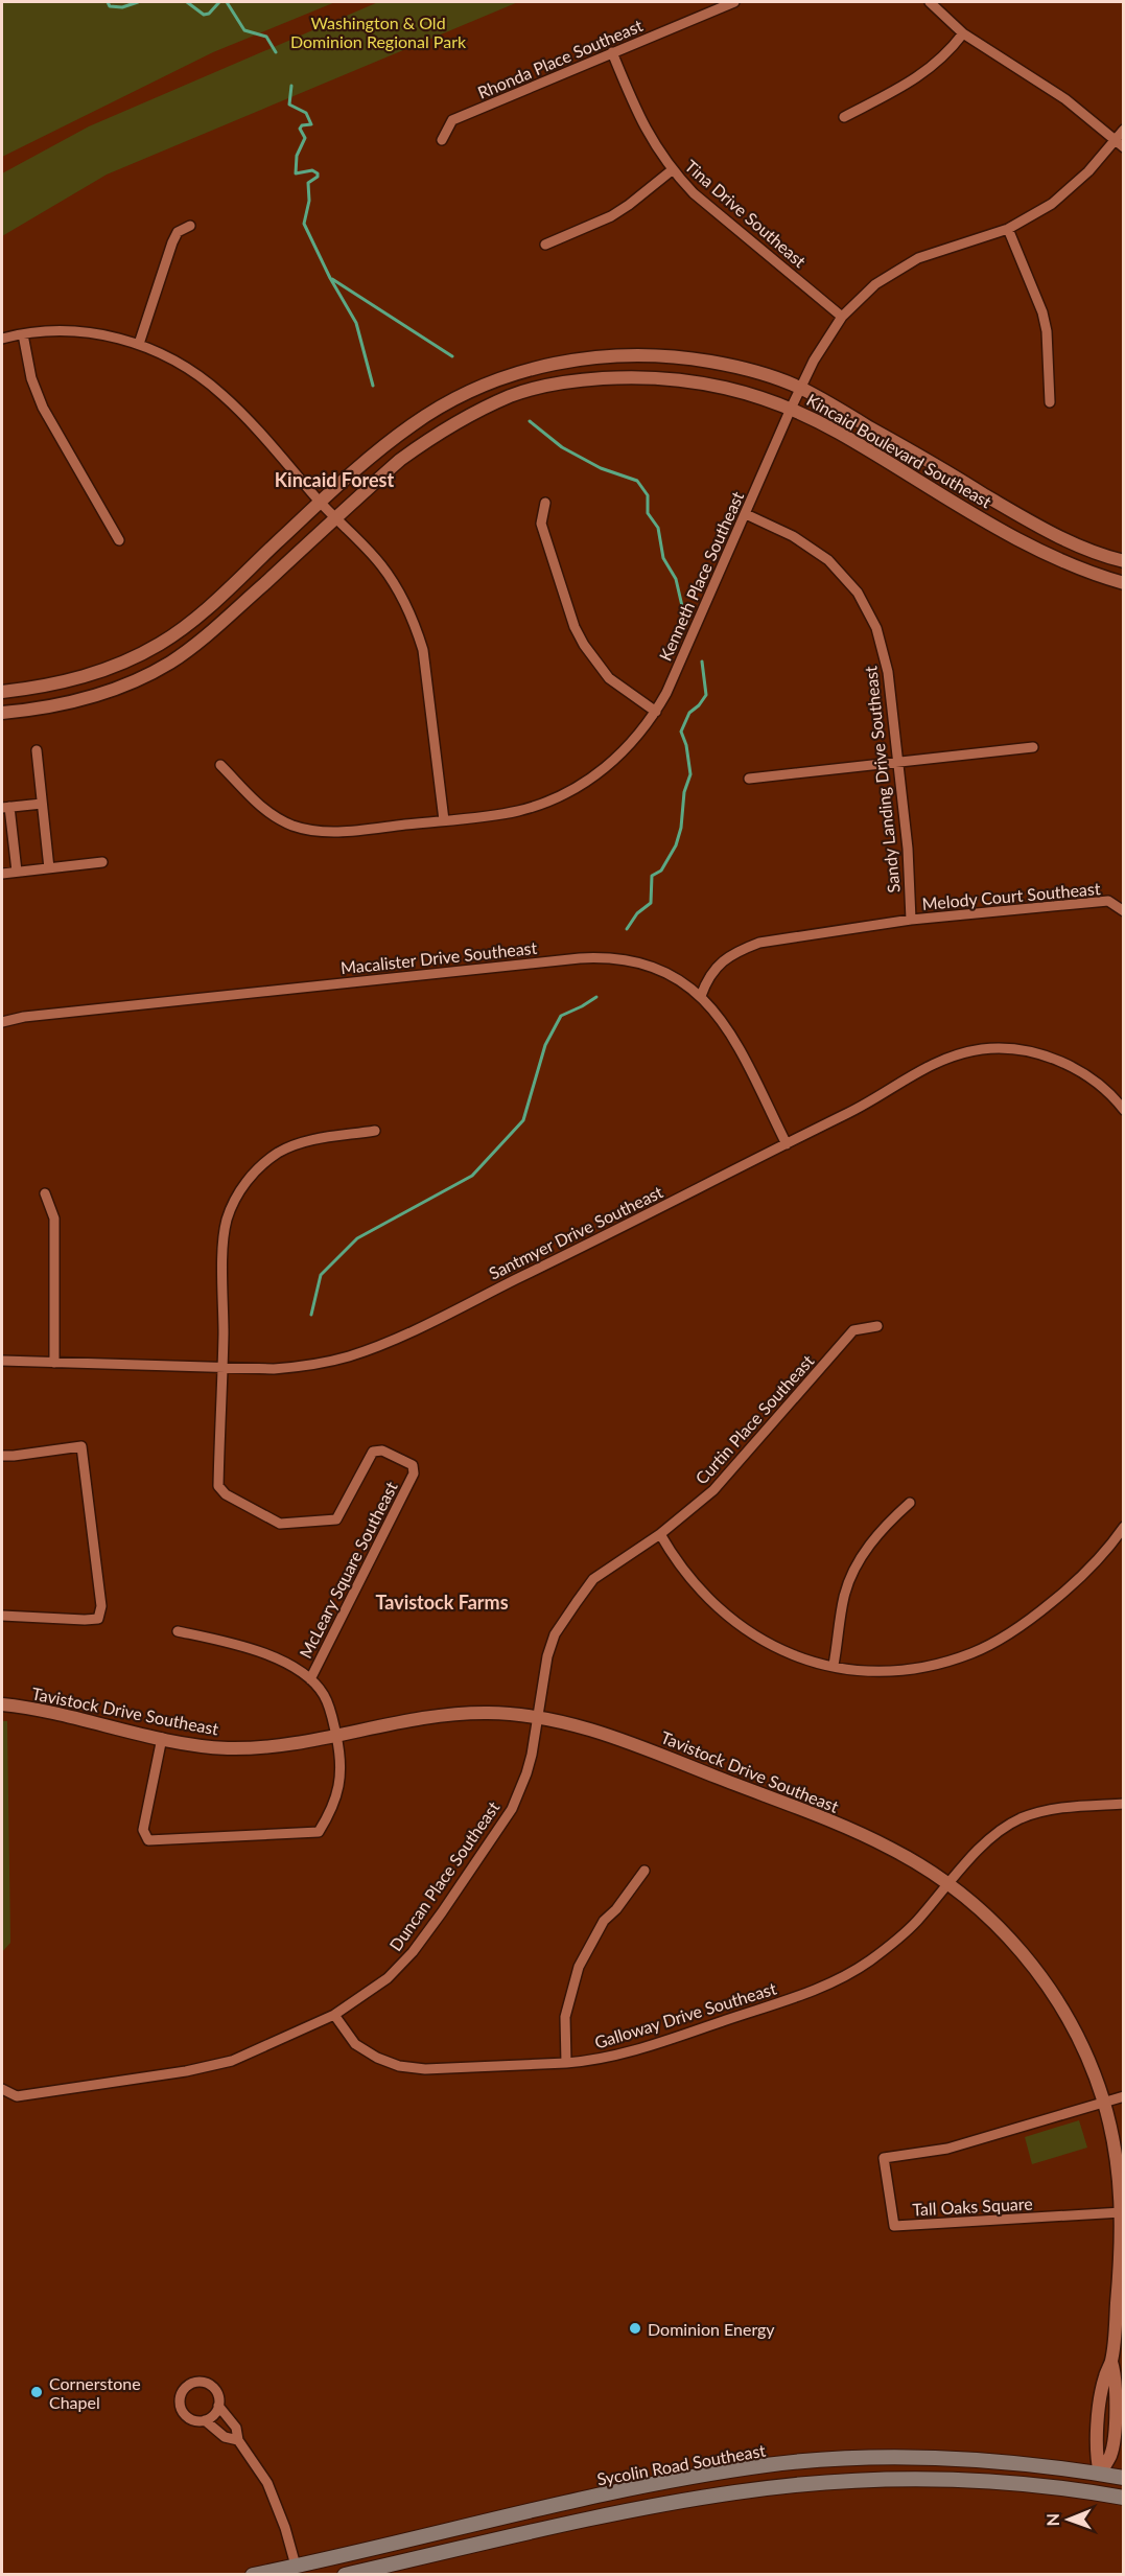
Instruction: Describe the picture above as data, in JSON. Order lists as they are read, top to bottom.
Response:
{
  "streets": {
    "main road": ["Sycolin Road Southeast"],
    "street": [
      "Rhonda Place Southeast",
      "Tina Drive Southeast",
      "Kincaid Boulevard Southeast",
      "Kenneth Place Southeast",
      "Sandy Landing Drive Southeast",
      "Melody Court Southeast",
      "Macalister Drive Southeast",
      "Santmyer Drive Southeast",
      "Curtin Place Southeast",
      "McLeary Square Southeast",
      "Tavistock Drive Southeast",
      "Duncan Place Southeast",
      "Galloway Drive Southeast",
      "Tall Oaks Square"
    ]
  },
  "crossings": [
    ["Rhonda Place Southeast", "Tina Drive Southeast"],
    ["Tina Drive Southeast", "Kenneth Place Southeast"],
    ["Kincaid Boulevard Southeast", "Kenneth Place Southeast"],
    ["Kenneth Place Southeast", "Sandy Landing Drive Southeast"],
    ["Sandy Landing Drive Southeast", "Melody Court Southeast"],
    ["Melody Court Southeast", "Macalister Drive Southeast"],
    ["Macalister Drive Southeast", "Santmyer Drive Southeast"],
    ["Santmyer Drive Southeast", "McLeary Square Southeast"],
    ["Curtin Place Southeast", "Tavistock Drive Southeast"],
    ["Curtin Place Southeast", "Duncan Place Southeast"],
    ["Tavistock Drive Southeast", "Duncan Place Southeast"],
    ["Tavistock Drive Southeast", "Galloway Drive Southeast"],
    ["Tavistock Drive Southeast", "Tall Oaks Square"],
    ["Tavistock Drive Southeast", "Sycolin Road Southeast"],
    ["Duncan Place Southeast", "Galloway Drive Southeast"]
  ],
  "districts": ["Kincaid Forest", "Tavistock Farms"],
  "parks": ["Washington & Old Dominion Regional Park"],
  "places": ["Dominion Energy", "Cornerstone Chapel"],
  "north": "left"
}
